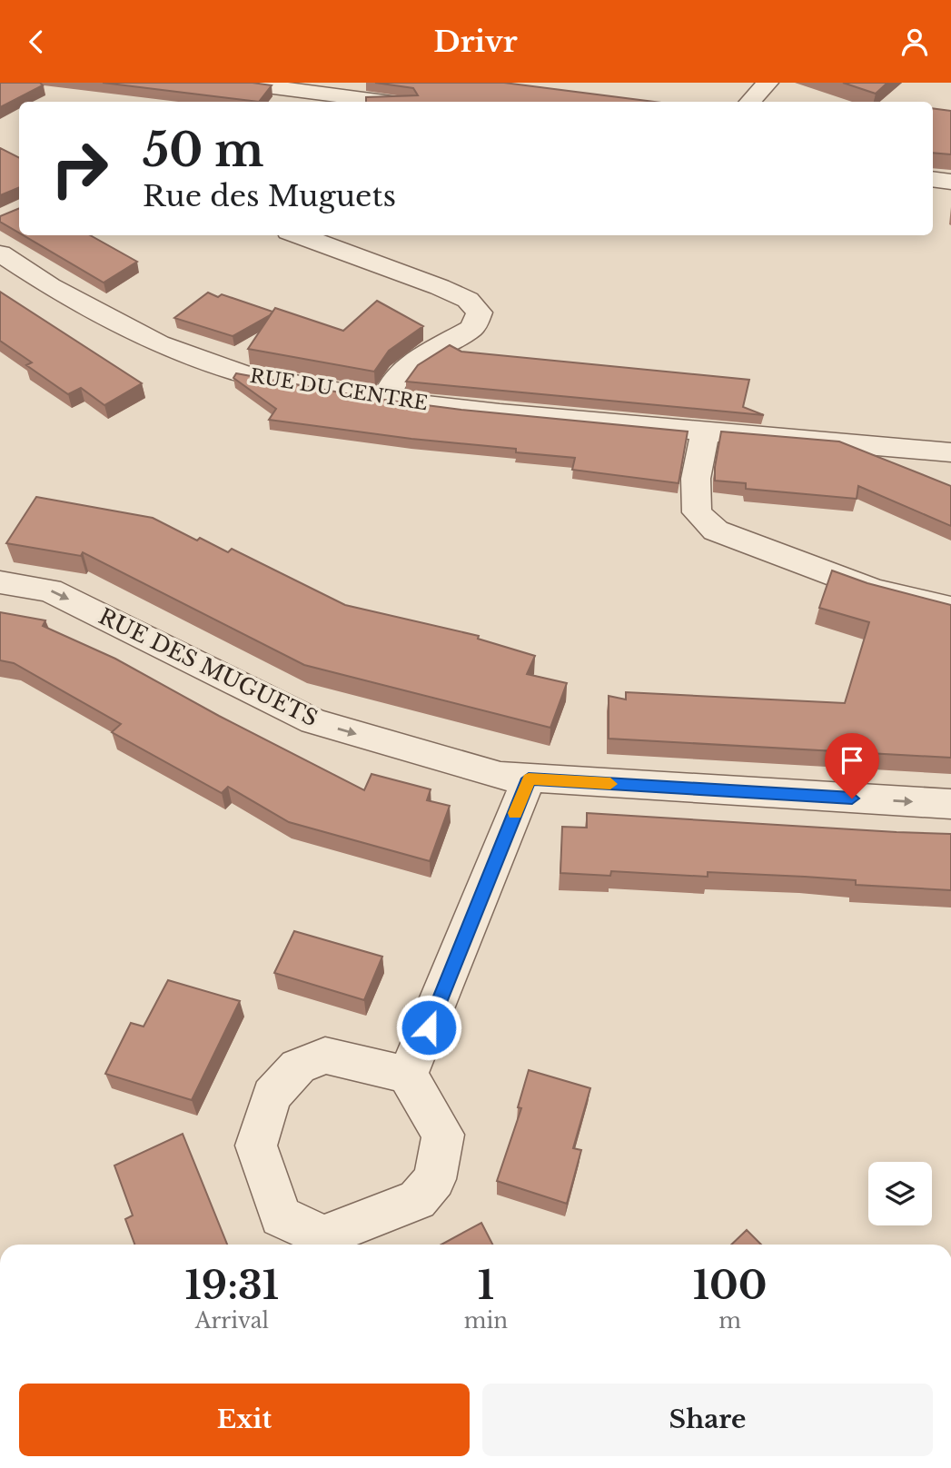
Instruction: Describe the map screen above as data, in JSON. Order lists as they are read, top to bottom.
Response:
{
  "streets": {
    "street": ["RUE DU CENTRE", "RUE DES MUGUETS"]
  },
  "one_way": ["RUE DES MUGUETS"],
  "page": {
    "header": "Drivr",
    "turn": ["50 m", "Rue des Muguets"],
    "eta": [
      "19:31",
      "Arrival",
      "1",
      "min",
      "100",
      "m"
    ],
    "buttons": ["Exit", "Share"]
  }
}
